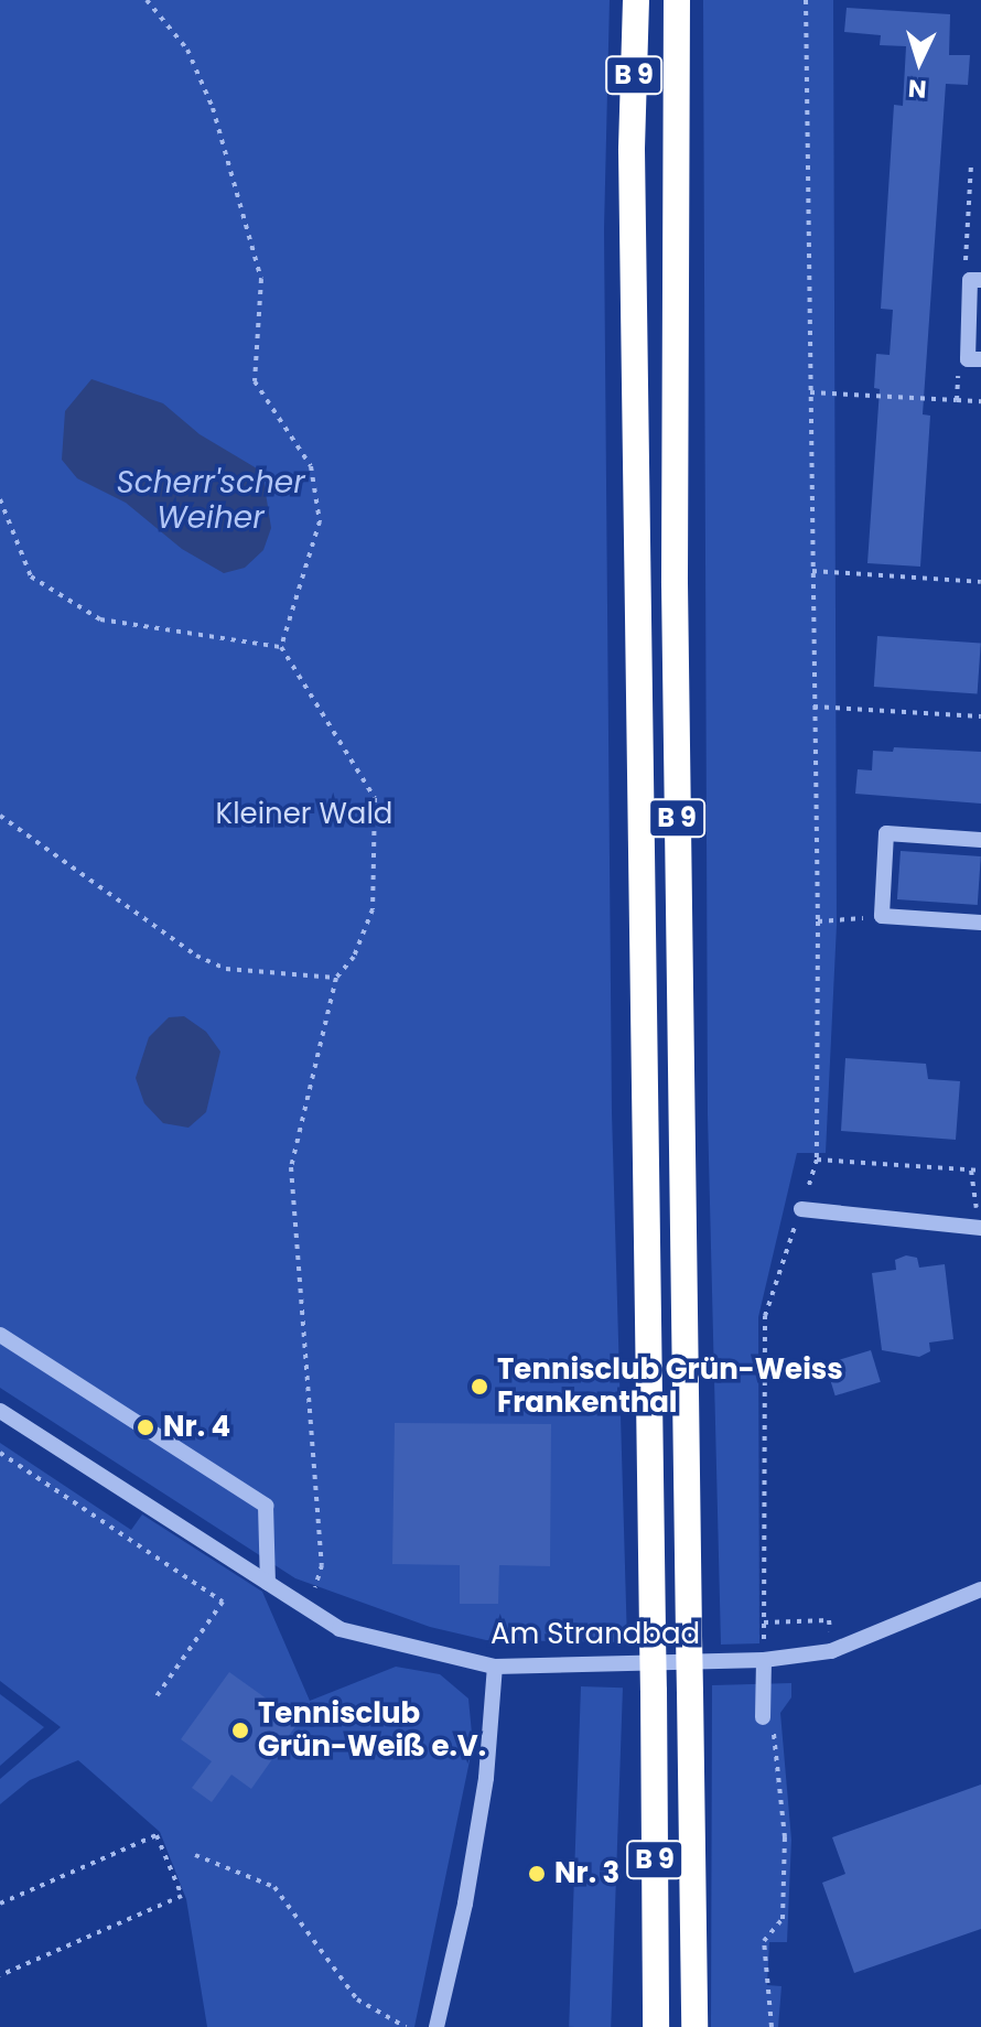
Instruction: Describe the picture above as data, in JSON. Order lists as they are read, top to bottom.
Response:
{
  "streets": {
    "highway": ["B 9"],
    "street": ["Am Strandbad"]
  },
  "water": ["Scherr'scher Weiher"],
  "parks": ["Kleiner Wald"],
  "places": [
    "Tennisclub Grün-Weiss Frankenthal",
    "Nr. 4",
    "Tennisclub Grün-Weiß e.V.",
    "Nr. 3"
  ],
  "north": "bottom"
}
